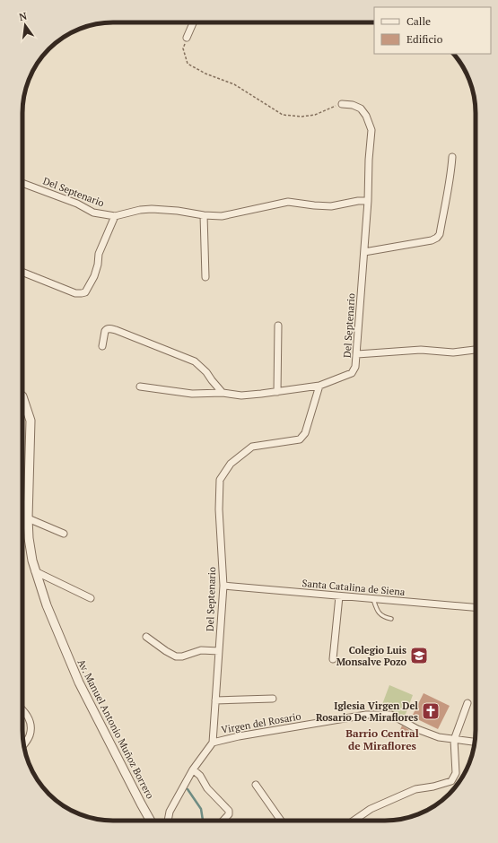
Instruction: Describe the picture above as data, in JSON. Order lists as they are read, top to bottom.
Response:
{
  "streets": {
    "street": [
      "Del Septenario",
      "Santa Catalina de Siena",
      "Virgen del Rosario",
      "Av. Manuel Antonio Muñoz Borrero"
    ]
  },
  "crossings": [
    ["Del Septenario", "Santa Catalina de Siena"],
    ["Del Septenario", "Virgen del Rosario"]
  ],
  "districts": ["Barrio Central de Miraflores"],
  "places": {
    "school or university": ["Colegio Luis Monsalve Pozo"],
    "church": ["Iglesia Virgen Del Rosario De Miraflores"]
  },
  "legend": ["Calle", "Edificio"],
  "north": "top"
}
